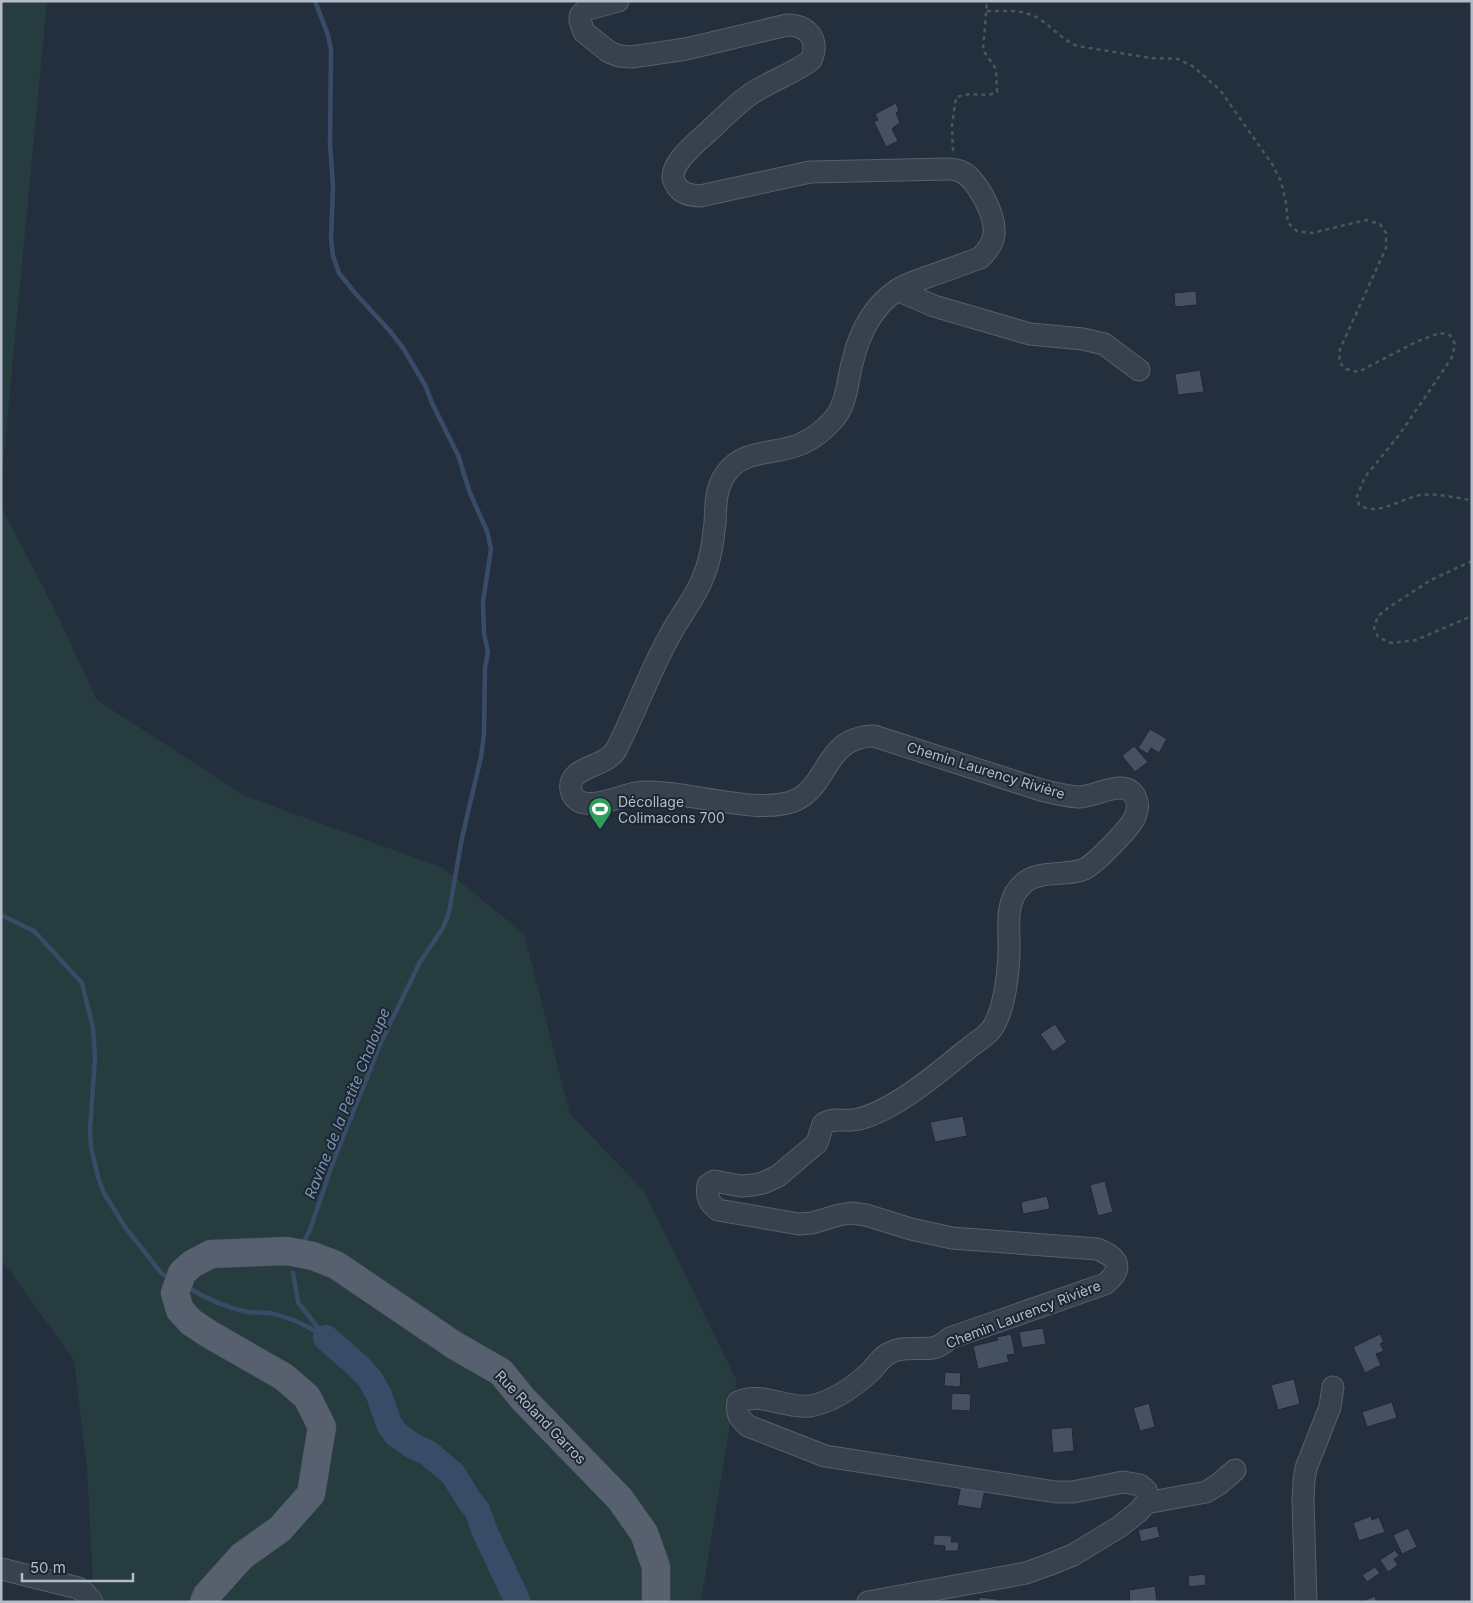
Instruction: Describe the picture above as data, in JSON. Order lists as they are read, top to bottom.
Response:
{
  "streets": {
    "main road": ["Rue Roland Garros"],
    "street": ["Chemin Laurency Rivière"]
  },
  "water": ["Ravine de la Petite Chaloupe"],
  "places": {
    "sports": ["Décollage Colimacons 700"]
  },
  "scale_bar": "50 m"
}
